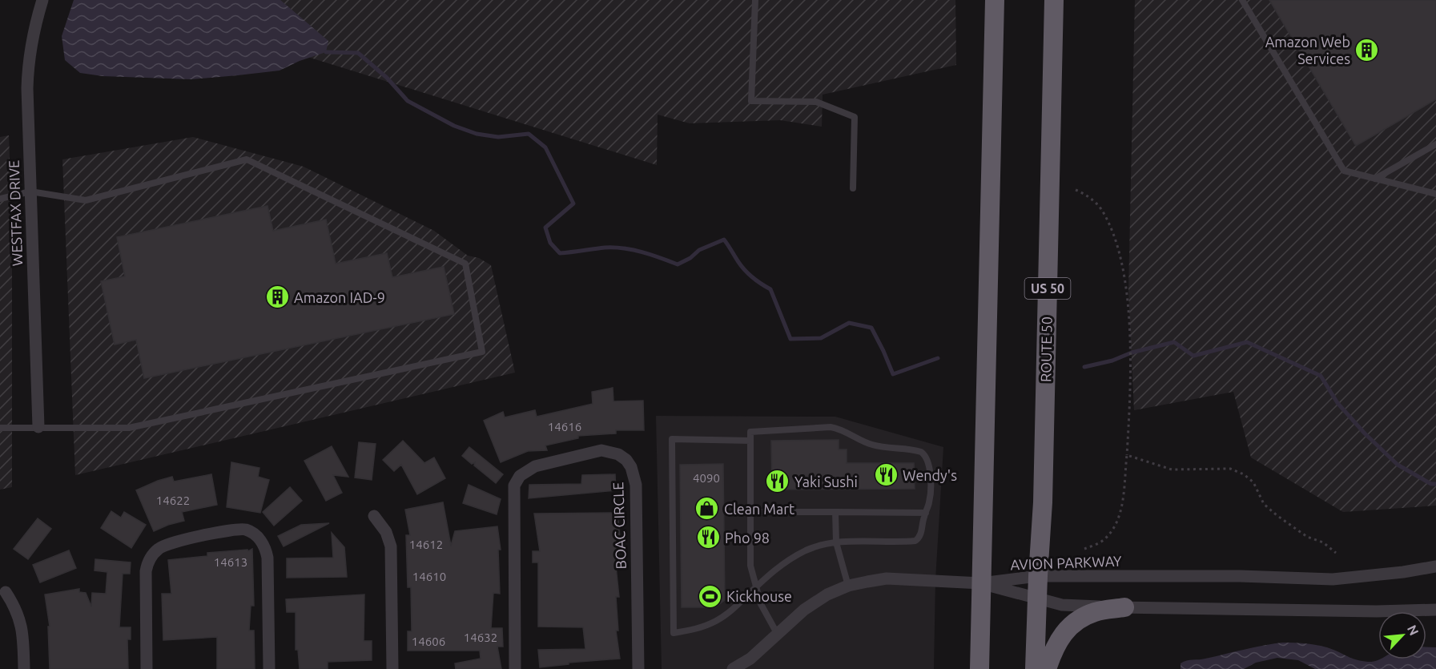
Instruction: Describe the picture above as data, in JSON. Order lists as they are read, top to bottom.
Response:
{
  "streets": {
    "highway": ["US 50", "ROUTE 50"],
    "street": ["WESTFAX DRIVE", "BOAC CIRCLE", "AVION PARKWAY"]
  },
  "crossings": [
    ["ROUTE 50", "AVION PARKWAY"]
  ],
  "places": {
    "building": ["Amazon Web Services", "Amazon IAD-9"],
    "restaurant": ["Wendy's", "Yaki Sushi", "Pho 98"],
    "shop": ["Clean Mart"],
    "sports": ["Kickhouse"]
  },
  "house_numbers": [
    "14616",
    "4090",
    "14622",
    "14612",
    "14613",
    "14610",
    "14632",
    "14606"
  ],
  "north": "top right"
}
